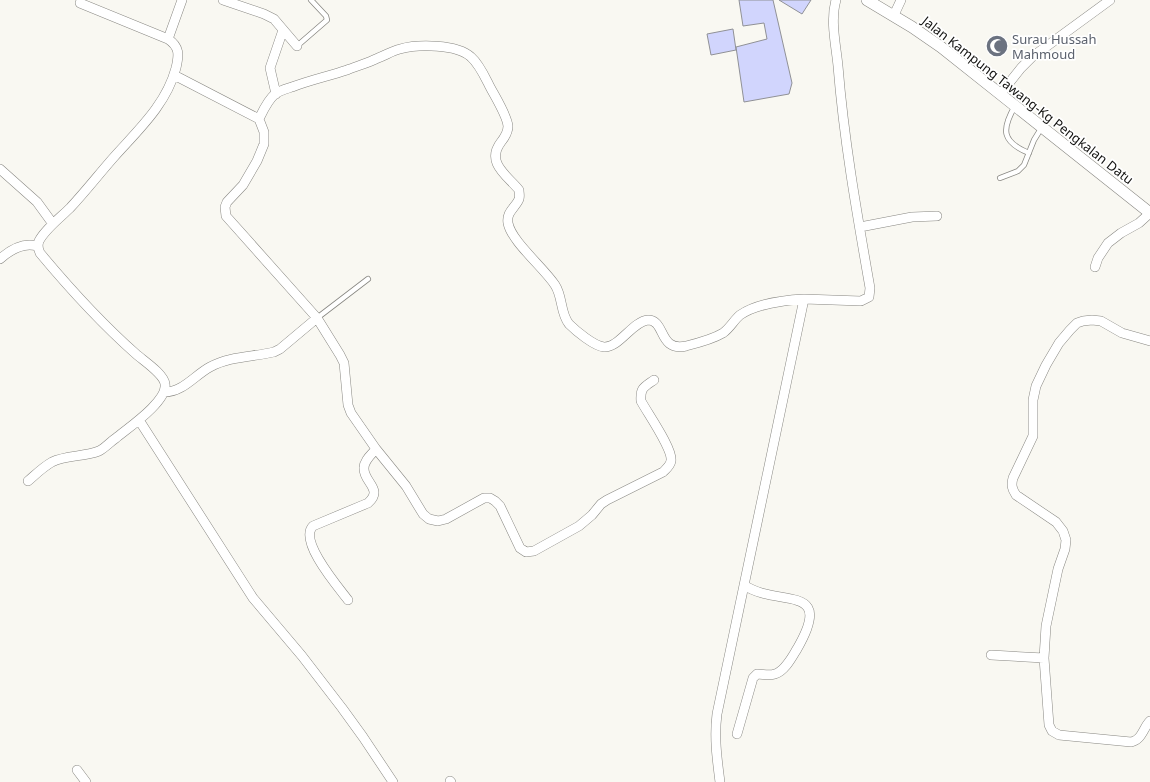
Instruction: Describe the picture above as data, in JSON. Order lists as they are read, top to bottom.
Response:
{
  "streets": {
    "street": ["Jalan Kampung Tawang-Kg Pengkalan Datu"]
  },
  "places": {
    "mosque": ["Surau Hussah Mahmoud"]
  }
}
